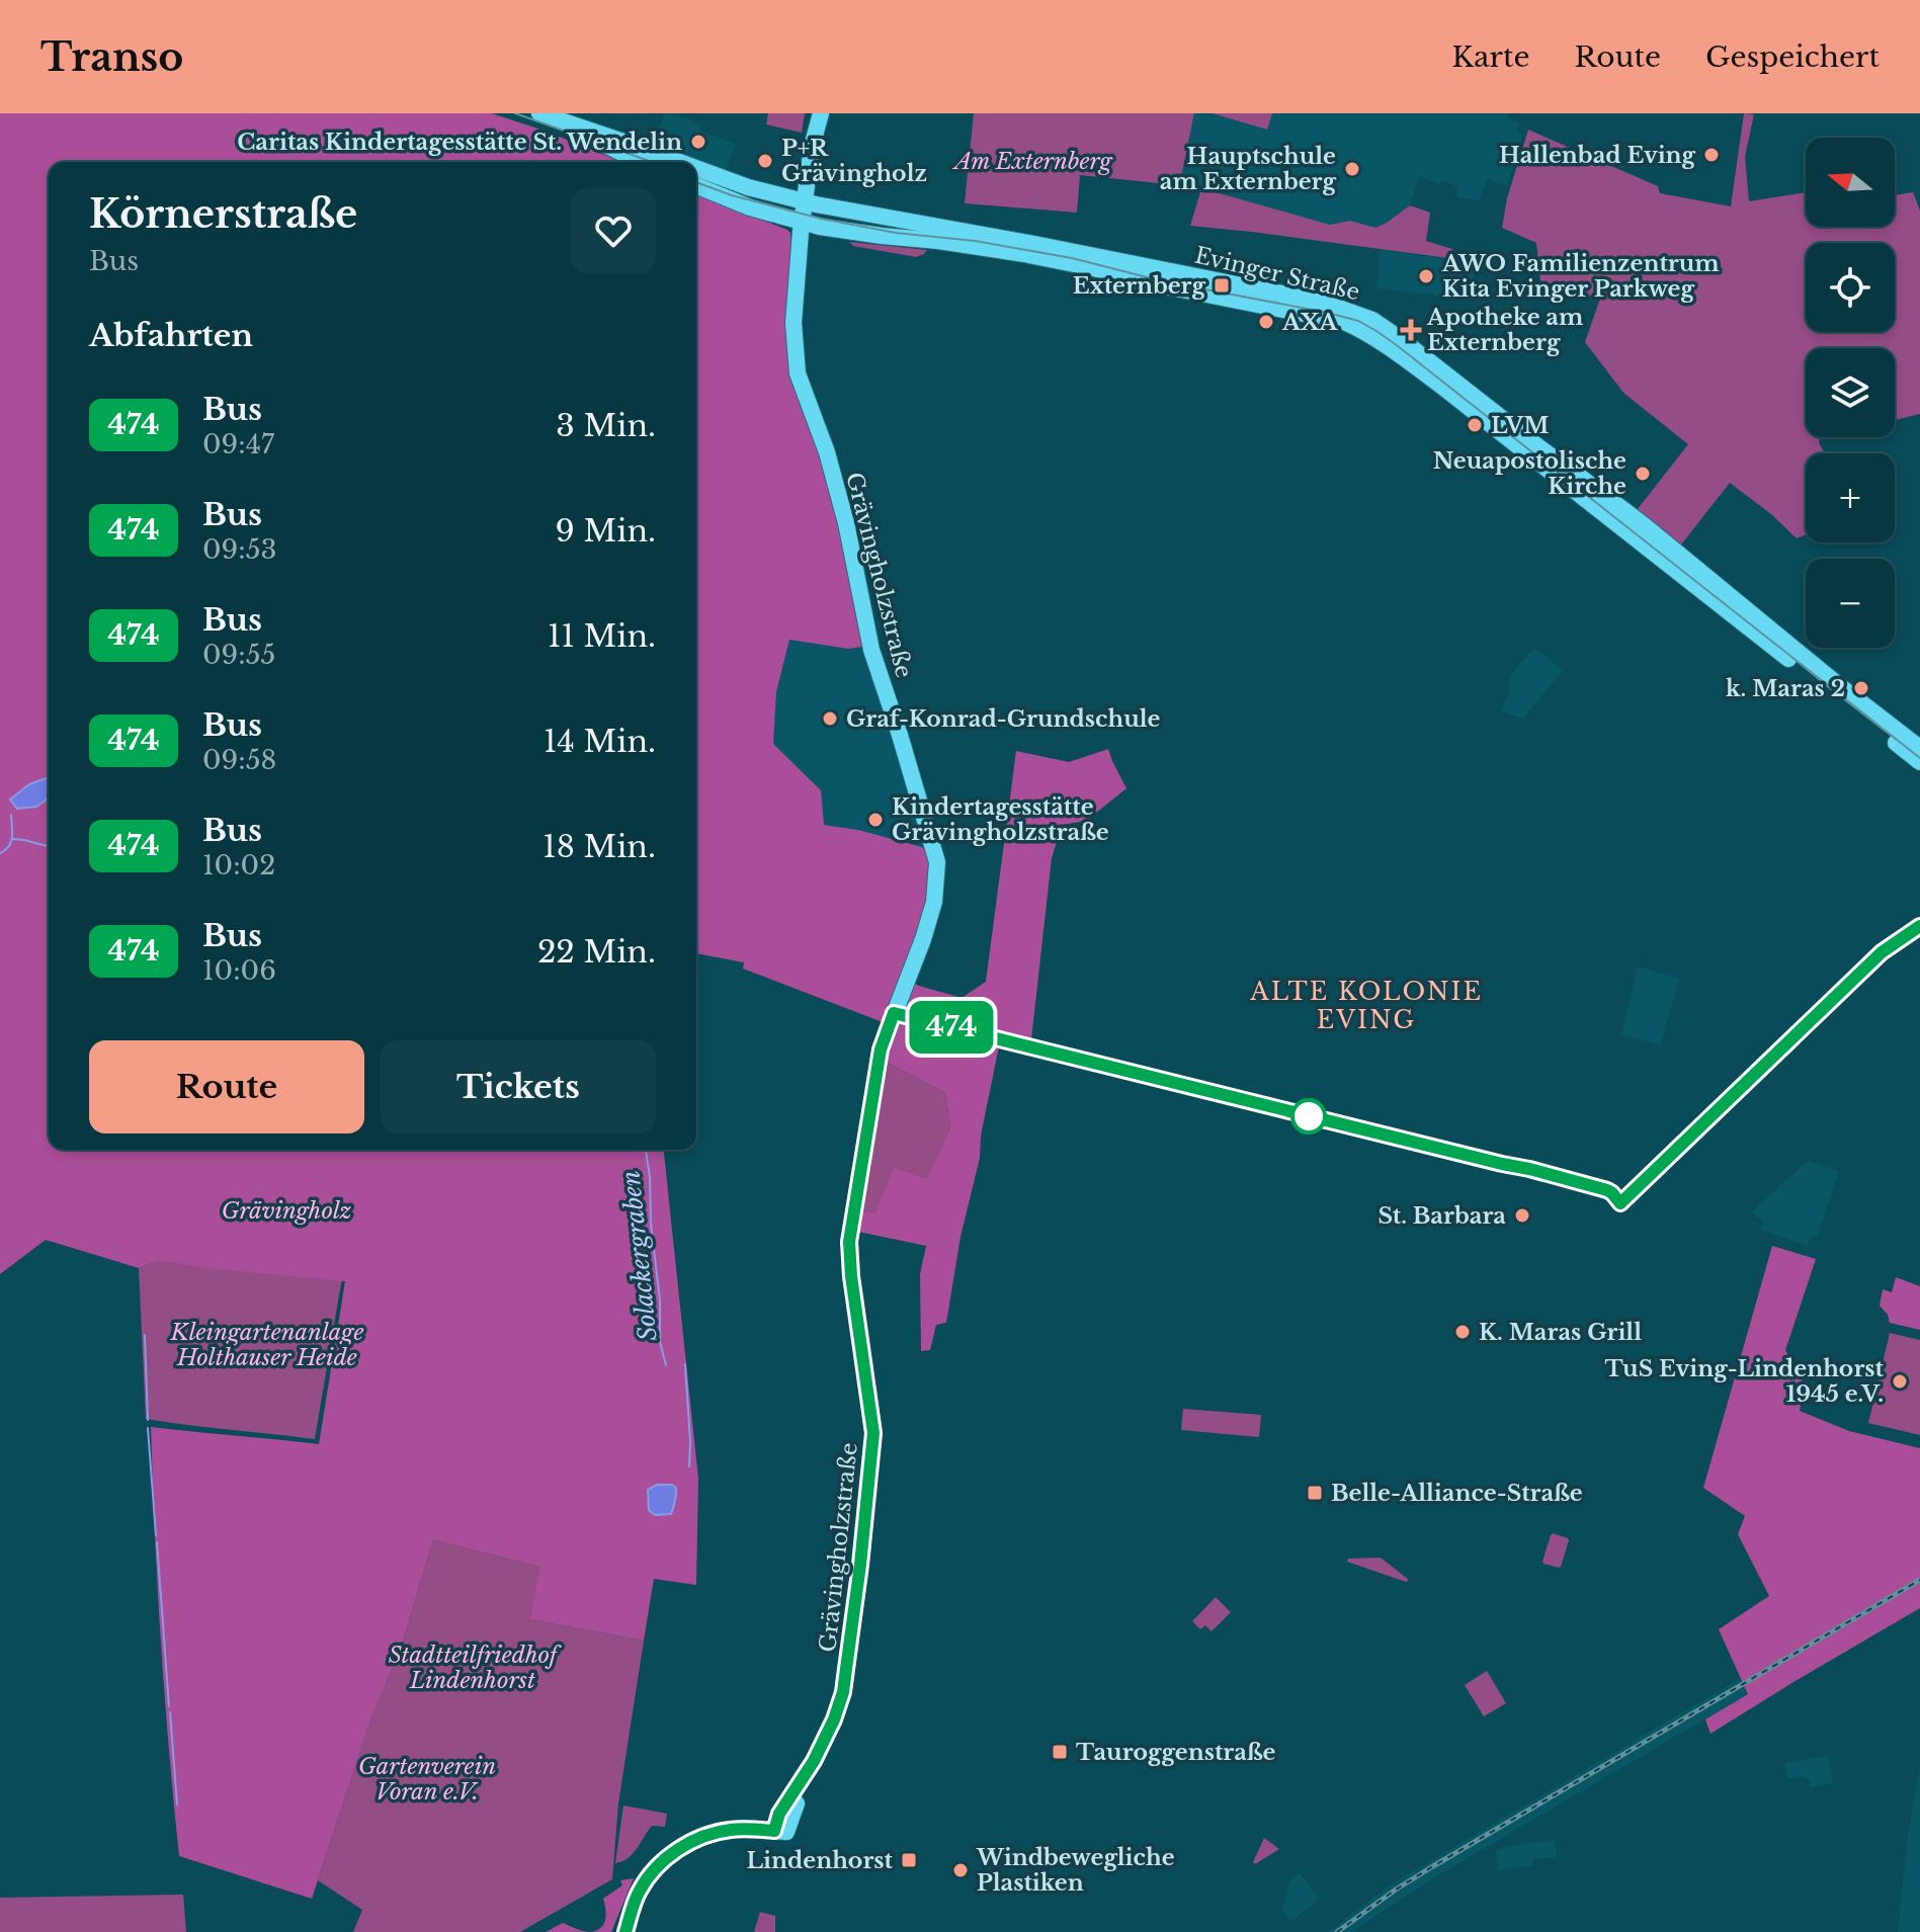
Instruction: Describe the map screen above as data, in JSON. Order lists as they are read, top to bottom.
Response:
{
  "streets": {
    "main road": ["Evinger Straße", "Grävingholzstraße"]
  },
  "crossings": [
    ["Evinger Straße", "Grävingholzstraße"]
  ],
  "districts": ["ALTE KOLONIE EVING"],
  "water": ["Solackergraben"],
  "parks": [
    "Am Externberg",
    "Grävingholz",
    "Kleingartenanlage Holthauser Heide",
    "Stadtteilfriedhof Lindenhorst",
    "Gartenverein Voran e.V."
  ],
  "places": {
    "other": [
      "Caritas Kindertagesstätte St. Wendelin",
      "Hallenbad Eving",
      "P+R Grävingholz",
      "Hauptschule am Externberg",
      "AWO Familienzentrum Kita Evinger Parkweg",
      "AXA",
      "LVM",
      "Neuapostolische Kirche",
      "k. Maras 2",
      "Graf-Konrad-Grundschule",
      "Kindertagesstätte Grävingholzstraße",
      "St. Barbara",
      "K. Maras Grill",
      "TuS Eving-Lindenhorst 1945 e.V.",
      "Windbewegliche Plastiken"
    ],
    "transit": [
      "Externberg",
      "Belle-Alliance-Straße",
      "Tauroggenstraße",
      "Lindenhorst"
    ],
    "health": ["Apotheke am Externberg"]
  },
  "lines": ["bus line 474"],
  "north": "left",
  "page": {
    "header": "Transo",
    "nav": ["Karte", "Route", "Gespeichert"],
    "on_map": "474",
    "map_buttons": ["+", "−"],
    "heading": [
      ["Körnerstraße", "Bus"],
      "Abfahrten"
    ],
    "list": [
      {
        "mark": "474",
        "name": "Bus",
        "note": "09:47",
        "value": "3 Min."
      },
      {
        "mark": "474",
        "name": "Bus",
        "note": "09:53",
        "value": "9 Min."
      },
      {
        "mark": "474",
        "name": "Bus",
        "note": "09:55",
        "value": "11 Min."
      },
      {
        "mark": "474",
        "name": "Bus",
        "note": "09:58",
        "value": "14 Min."
      },
      {
        "mark": "474",
        "name": "Bus",
        "note": "10:02",
        "value": "18 Min."
      },
      {
        "mark": "474",
        "name": "Bus",
        "note": "10:06",
        "value": "22 Min."
      }
    ],
    "buttons": ["Route", "Tickets"]
  }
}
